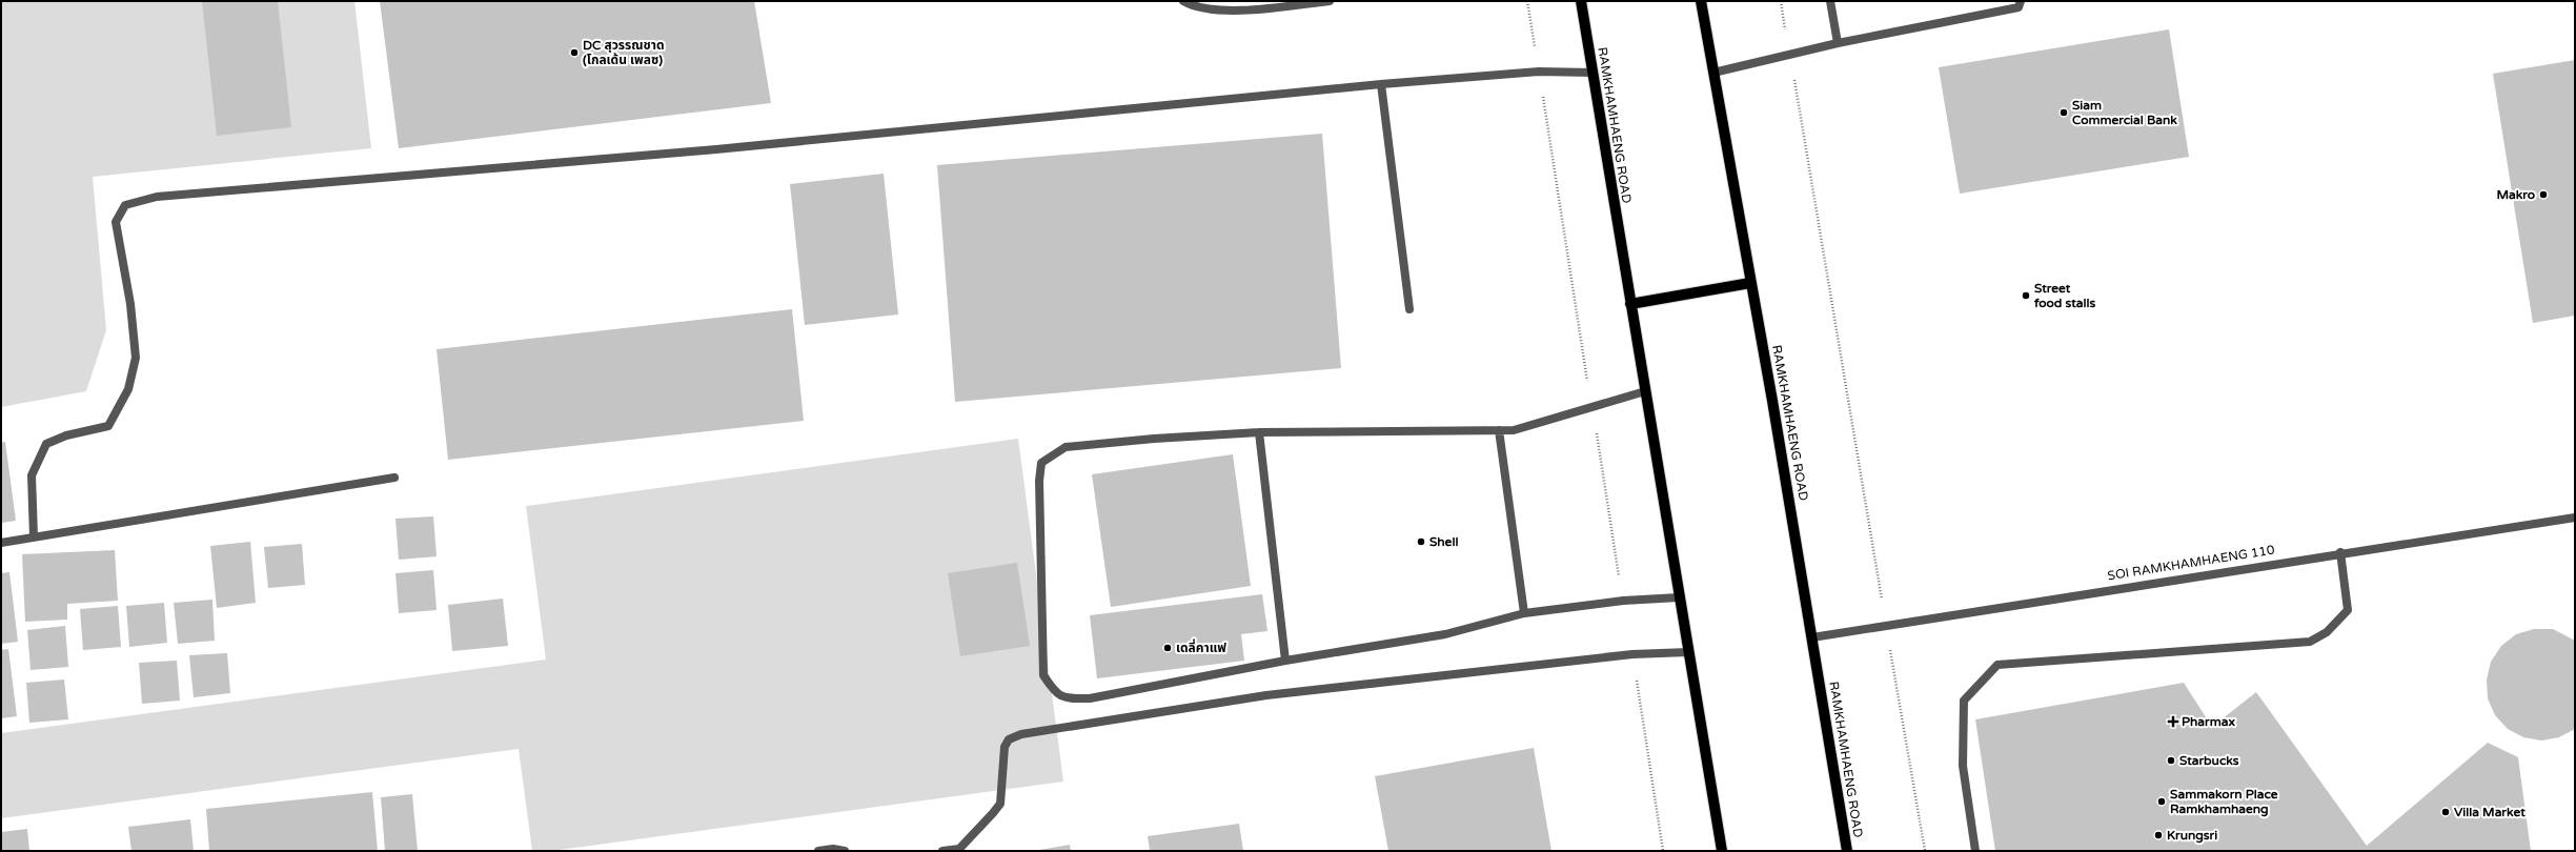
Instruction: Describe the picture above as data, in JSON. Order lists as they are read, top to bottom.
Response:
{
  "streets": {
    "main road": ["RAMKHAMHAENG ROAD"],
    "street": ["SOI RAMKHAMHAENG 110"]
  },
  "crossings": [
    ["RAMKHAMHAENG ROAD", "SOI RAMKHAMHAENG 110"]
  ],
  "places": {
    "other": [
      "DC สุวรรณชาด (โกลเด้น เพลซ)",
      "Siam Commercial Bank",
      "Makro",
      "Street food stalls",
      "Shell",
      "เดลี่คาแฟ",
      "Starbucks",
      "Sammakorn Place Ramkhamhaeng",
      "Villa Market",
      "Krungsri"
    ],
    "health": ["Pharmax"]
  }
}
